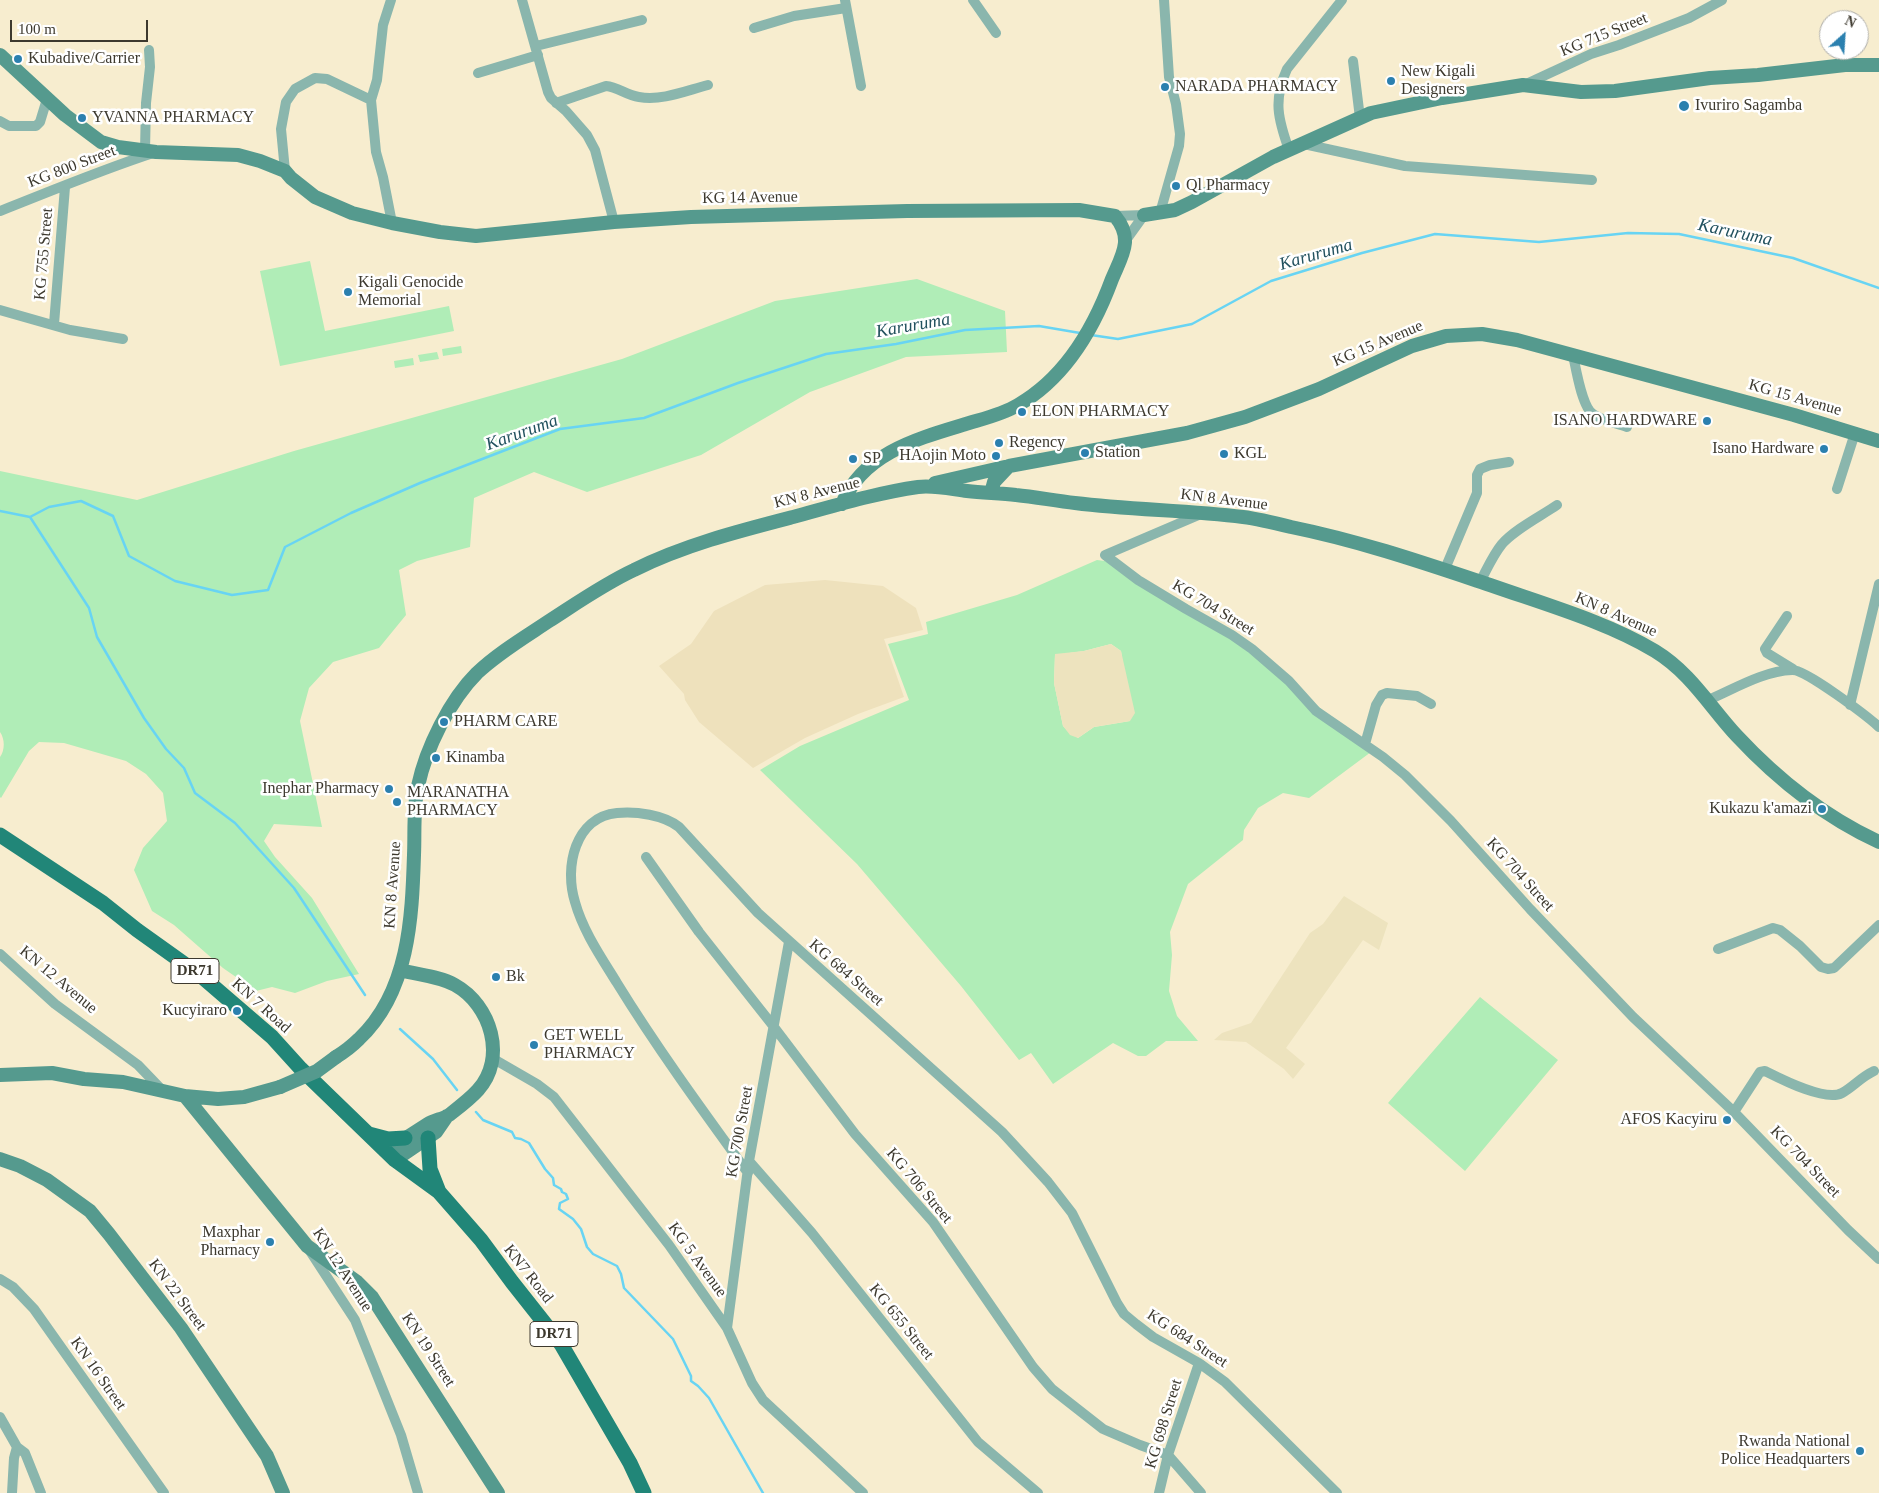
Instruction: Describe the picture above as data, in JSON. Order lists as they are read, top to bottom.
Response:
{
  "streets": {
    "main road": [
      "KG 14 Avenue",
      "KG 15 Avenue",
      "KN 8 Avenue",
      "DR71",
      "KN 12 Avenue",
      "KN 7 Road",
      "KN7 Road",
      "KN 22 Street",
      "KN 19 Street"
    ],
    "street": [
      "KG 715 Street",
      "KG 800 Street",
      "KG 755 Street",
      "KG 704 Street",
      "KG 684 Street",
      "KG 700 Street",
      "KG 706 Street",
      "KG 5 Avenue",
      "KG 655 Street",
      "KN 16 Street",
      "KG 698 Street"
    ]
  },
  "crossings": [
    ["KG 800 Street", "KG 14 Avenue"],
    ["KG 800 Street", "KG 755 Street"],
    ["KG 15 Avenue", "KN 8 Avenue"],
    ["KN 8 Avenue", "KG 704 Street"],
    ["KN 8 Avenue", "KN 12 Avenue"],
    ["KG 684 Street", "KG 700 Street"],
    ["KG 684 Street", "KG 698 Street"],
    ["KN 12 Avenue", "KN 19 Street"],
    ["KN 7 Road", "KN7 Road"],
    ["KG 700 Street", "KG 706 Street"],
    ["KG 700 Street", "KG 5 Avenue"],
    ["KG 700 Street", "KG 655 Street"],
    ["KG 706 Street", "KG 698 Street"]
  ],
  "water": ["Karuruma"],
  "places": [
    "Kubadive/Carrier",
    "New Kigali Designers",
    "NARADA PHARMACY",
    "Ivuriro Sagamba",
    "YVANNA PHARMACY",
    "Ql Pharmacy",
    "Kigali Genocide Memorial",
    "ELON PHARMACY",
    "ISANO HARDWARE",
    "Regency",
    "Isano Hardware",
    "Station",
    "KGL",
    "HAojin Moto",
    "SP",
    "PHARM CARE",
    "Kinamba",
    "Inephar Pharmacy",
    "MARANATHA PHARMACY",
    "Kukazu k'amazi",
    "Bk",
    "Kucyiraro",
    "GET WELL PHARMACY",
    "AFOS Kacyiru",
    "Maxphar Pharnacy",
    "Rwanda National Police Headquarters"
  ],
  "scale_bar": "100 m",
  "north": "top right"
}
